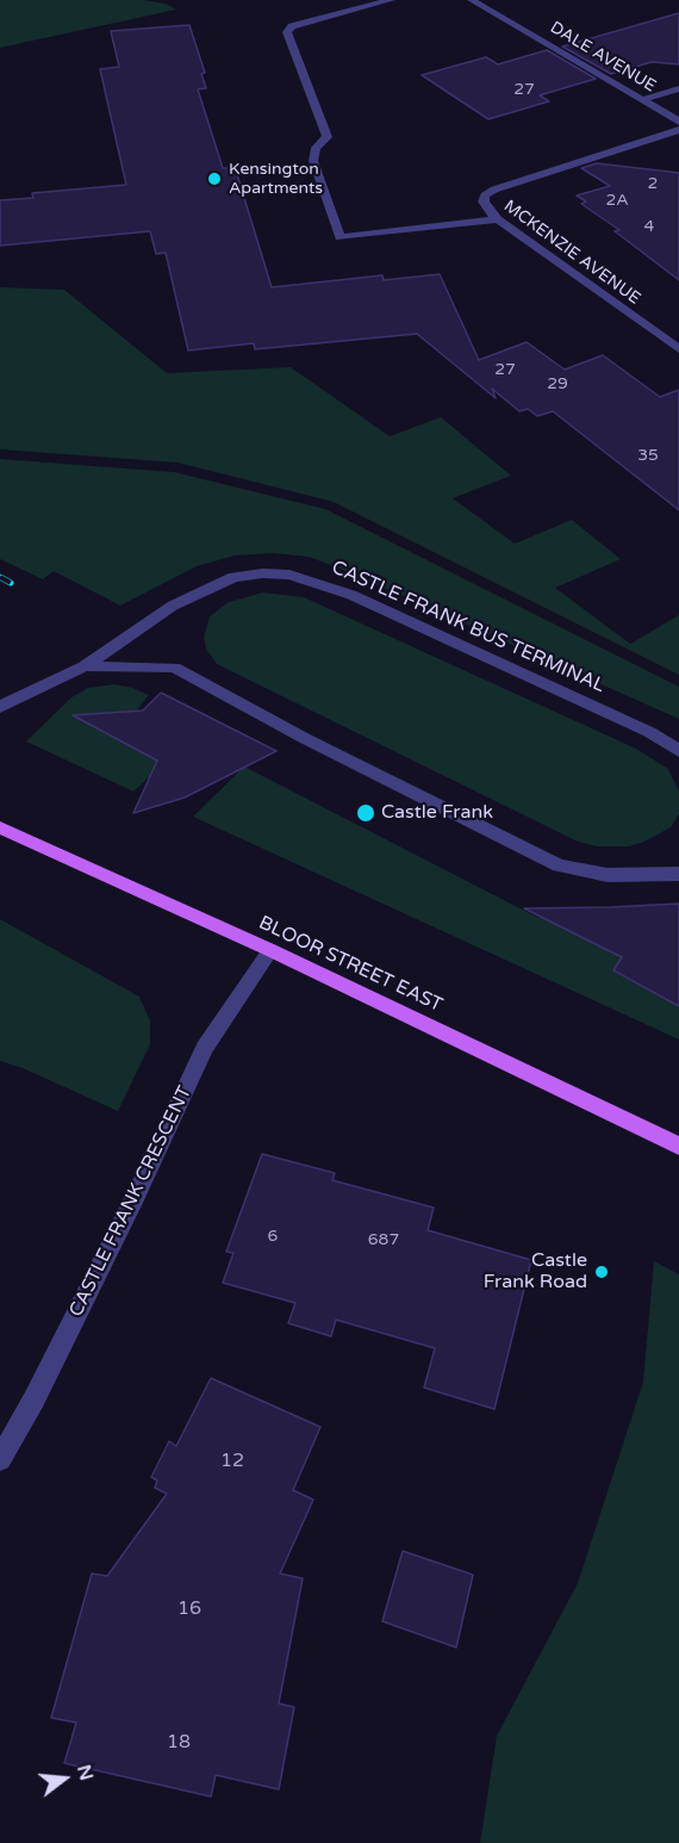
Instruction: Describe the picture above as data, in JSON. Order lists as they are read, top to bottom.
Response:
{
  "streets": {
    "main road": ["BLOOR STREET EAST"],
    "street": [
      "DALE AVENUE",
      "MCKENZIE AVENUE",
      "CASTLE FRANK BUS TERMINAL",
      "CASTLE FRANK CRESCENT"
    ]
  },
  "crossings": [
    ["BLOOR STREET EAST", "CASTLE FRANK CRESCENT"]
  ],
  "places": ["Kensington Apartments", "Castle Frank", "Castle Frank Road"],
  "house_numbers": [
    "27",
    "2",
    "2A",
    "4",
    "27",
    "29",
    "35",
    "6",
    "687",
    "12",
    "16",
    "18"
  ],
  "north": "right"
}
